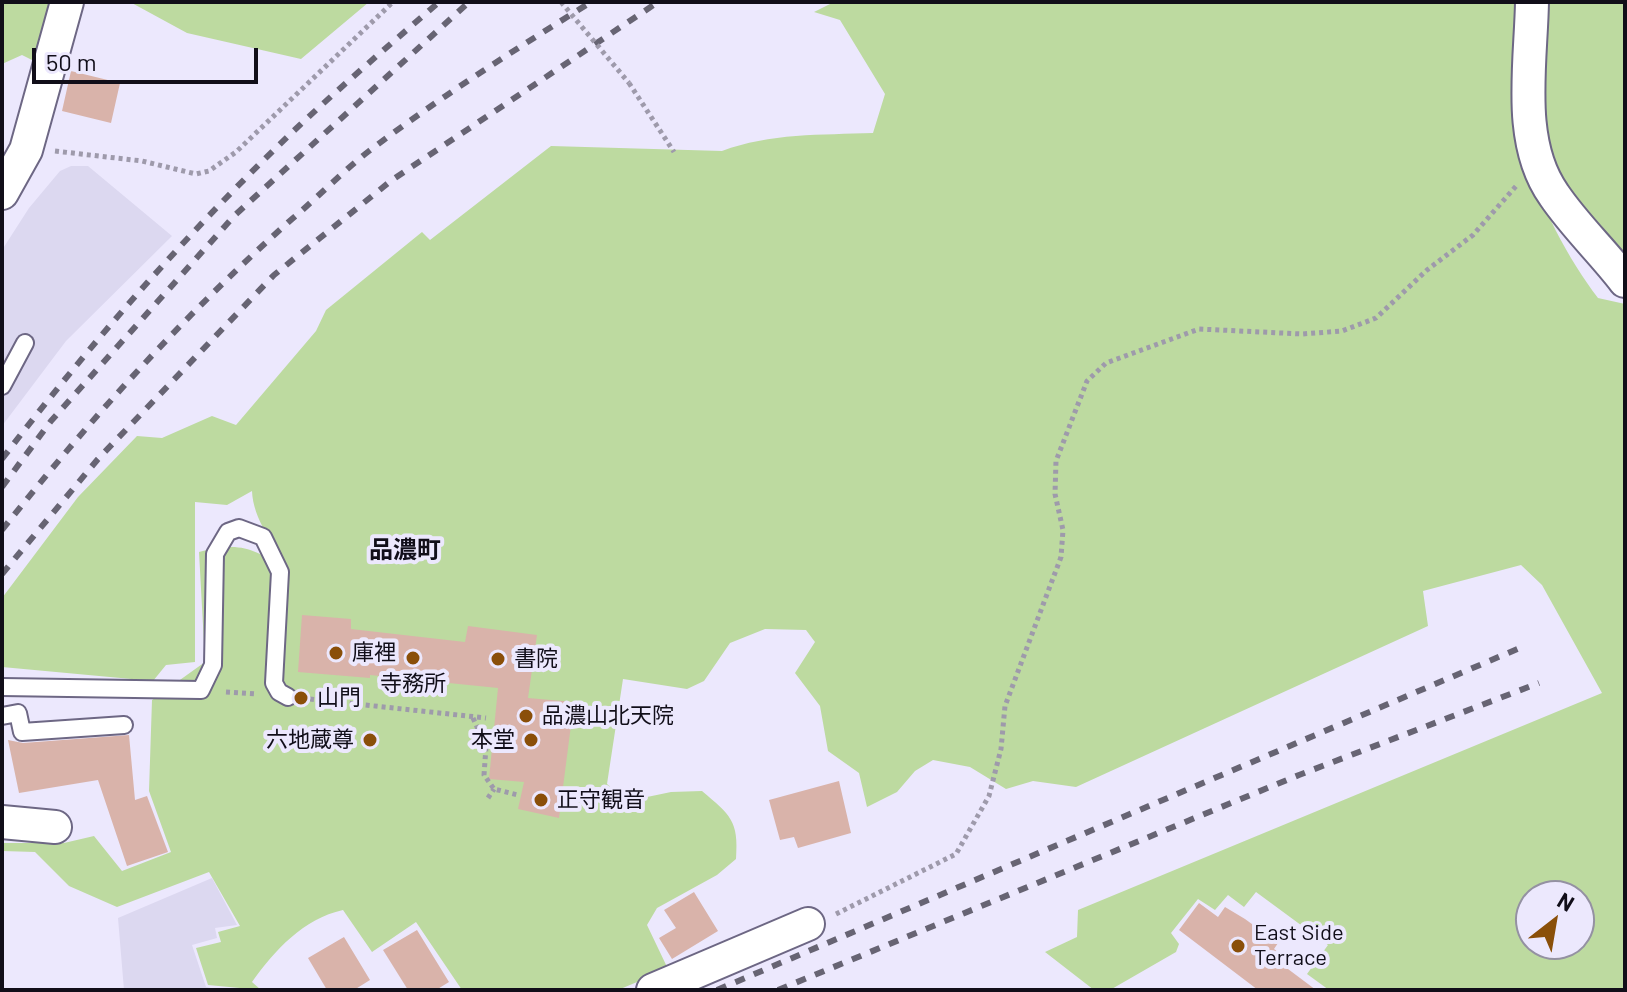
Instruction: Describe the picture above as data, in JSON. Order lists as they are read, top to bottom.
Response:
{
  "districts": ["品濃町"],
  "places": [
    "庫裡",
    "寺務所",
    "書院",
    "山門",
    "品濃山北天院",
    "六地蔵尊",
    "本堂",
    "正守観音",
    "East Side Terrace"
  ],
  "scale_bar": "50 m",
  "north": "top right"
}
